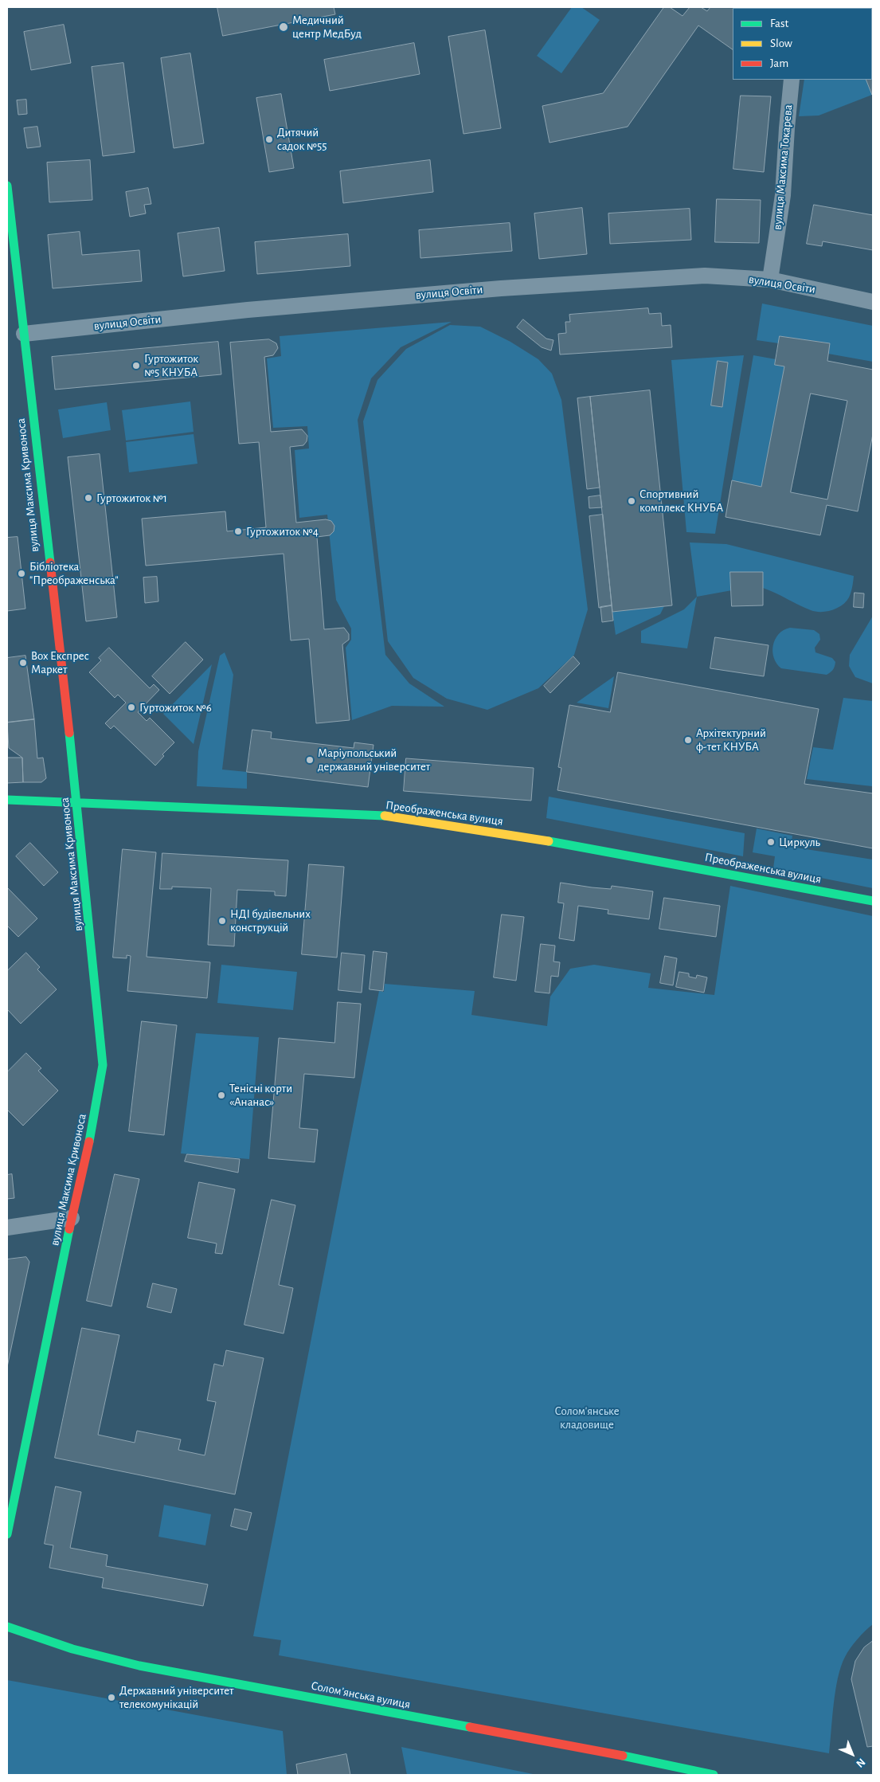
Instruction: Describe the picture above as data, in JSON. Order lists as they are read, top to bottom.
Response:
{
  "streets": {
    "street": [
      "вулиця Максима Токарева",
      "вулиця Освіти",
      "вулиця Максима Кривоноса",
      "Преображенська вулиця",
      "Соломʼянська вулиця"
    ]
  },
  "crossings": [
    ["вулиця Максима Токарева", "вулиця Освіти"],
    ["вулиця Освіти", "вулиця Максима Кривоноса"],
    ["вулиця Максима Кривоноса", "Преображенська вулиця"]
  ],
  "parks": ["Солом'янське кладовище"],
  "places": [
    "Медичний центр МедБуд",
    "Дитячий садок №55",
    "Гуртожиток №5 КНУБА",
    "Гуртожиток №1",
    "Спортивний комплекс КНУБА",
    "Гуртожиток №4",
    "Бібліотека \"Преображенська\"",
    "Box Експрес Маркет",
    "Гуртожиток №6",
    "Архітектурний ф-тет КНУБА",
    "Маріупольський державний університет",
    "Циркуль",
    "НДІ будівельних конструкцій",
    "Тенісні корти «Ананас»",
    "Державний університет телекомунікацій"
  ],
  "legend": ["Fast", "Slow", "Jam"],
  "north": "bottom right"
}
